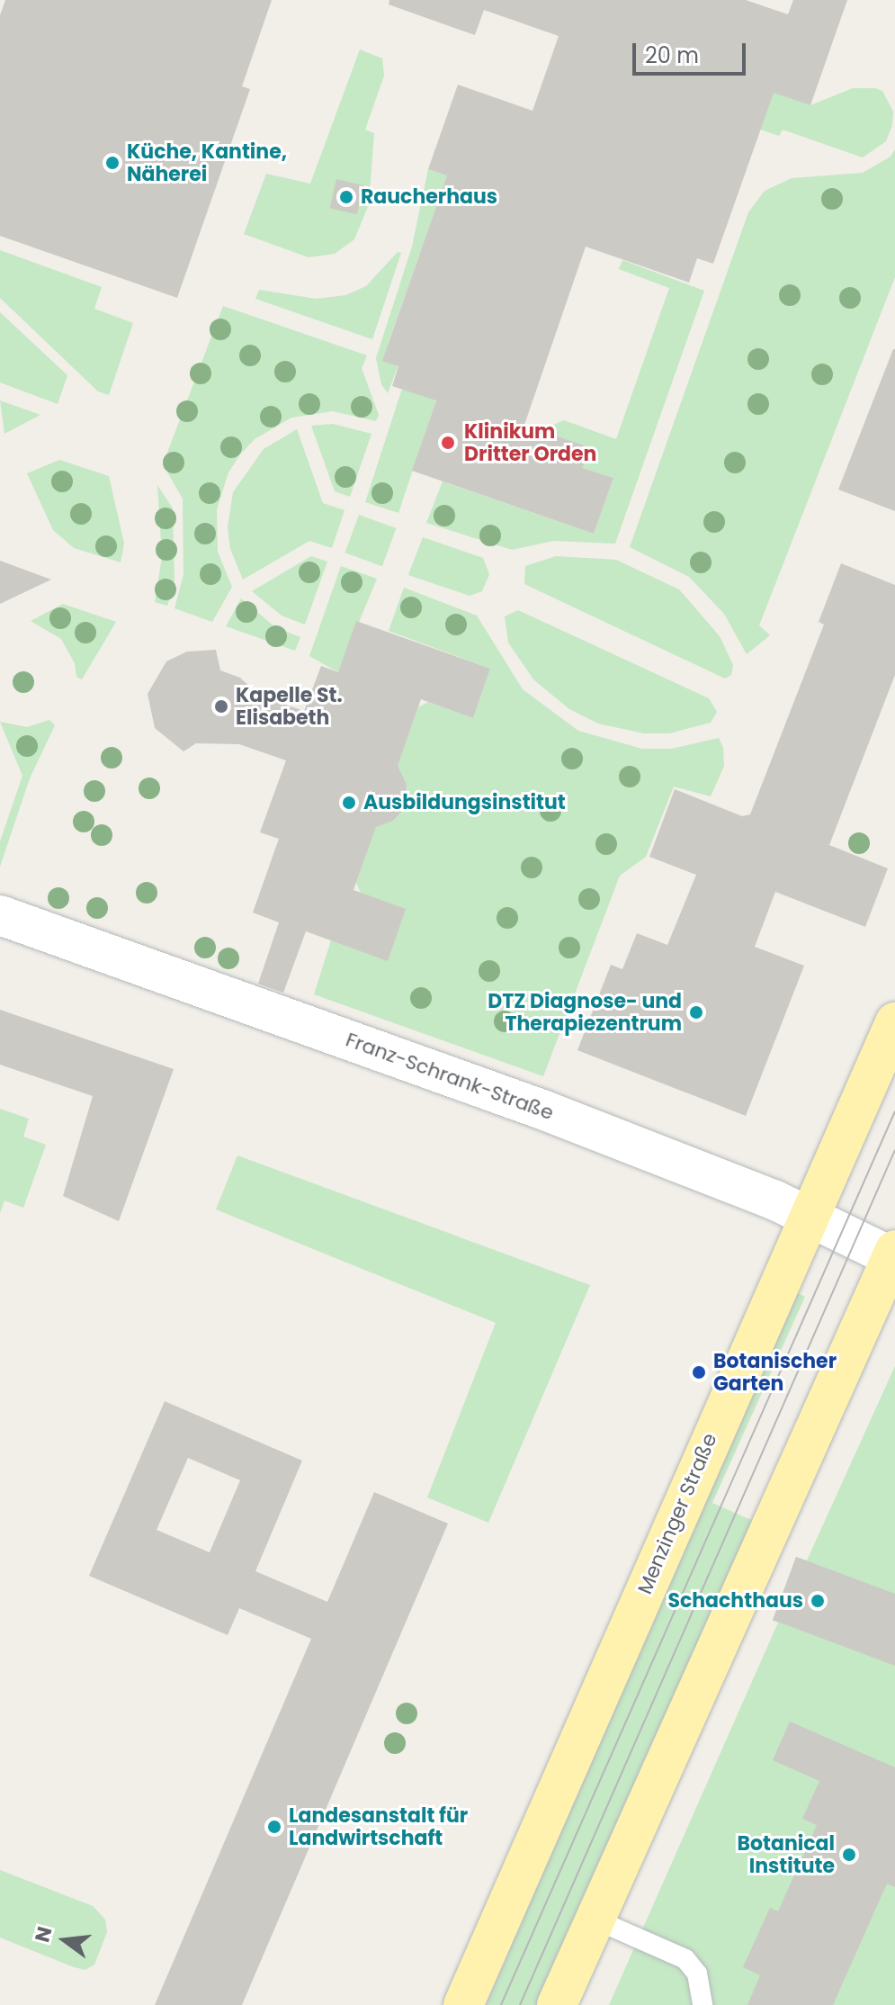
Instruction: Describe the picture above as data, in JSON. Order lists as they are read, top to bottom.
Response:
{
  "streets": {
    "main road": ["Menzinger Straße"],
    "street": ["Franz-Schrank-Straße"]
  },
  "crossings": [
    ["Franz-Schrank-Straße", "Menzinger Straße"]
  ],
  "places": [
    "Küche, Kantine, Näherei",
    "Raucherhaus",
    "Klinikum Dritter Orden",
    "Kapelle St. Elisabeth",
    "Ausbildungsinstitut",
    "DTZ Diagnose- und Therapiezentrum",
    "Botanischer Garten",
    "Schachthaus",
    "Landesanstalt für Landwirtschaft",
    "Botanical Institute"
  ],
  "scale_bar": "20 m",
  "north": "left"
}
